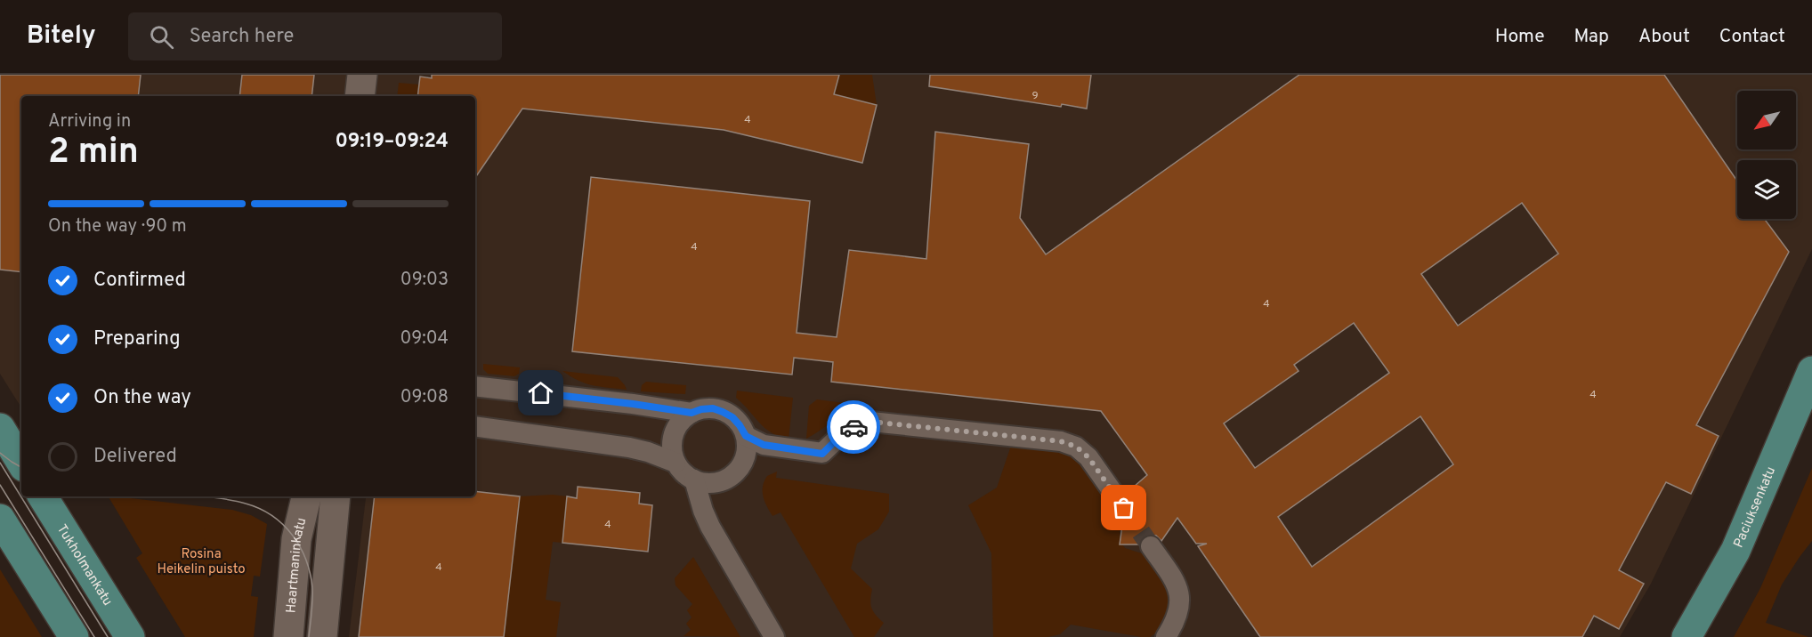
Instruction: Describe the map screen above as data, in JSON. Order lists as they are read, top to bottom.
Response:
{
  "streets": {
    "main road": ["Paciuksenkatu", "Haartmaninkatu", "Tukholmankatu"]
  },
  "parks": ["Rosina Heikelin puisto"],
  "house_numbers": [
    "9",
    "4",
    "4",
    "4",
    "4",
    "4",
    "4"
  ],
  "north": "bottom left",
  "page": {
    "header": "Bitely",
    "search": "Search here",
    "nav": [
      "Home",
      "Map",
      "About",
      "Contact"
    ],
    "heading": ["2 min", "Arriving in", "09:19–09:24"],
    "bar": "On the way · 90 m",
    "list": [
      ["Confirmed", "09:03"],
      ["Preparing", "09:04"],
      ["On the way", "09:08"],
      "Delivered"
    ]
  }
}
